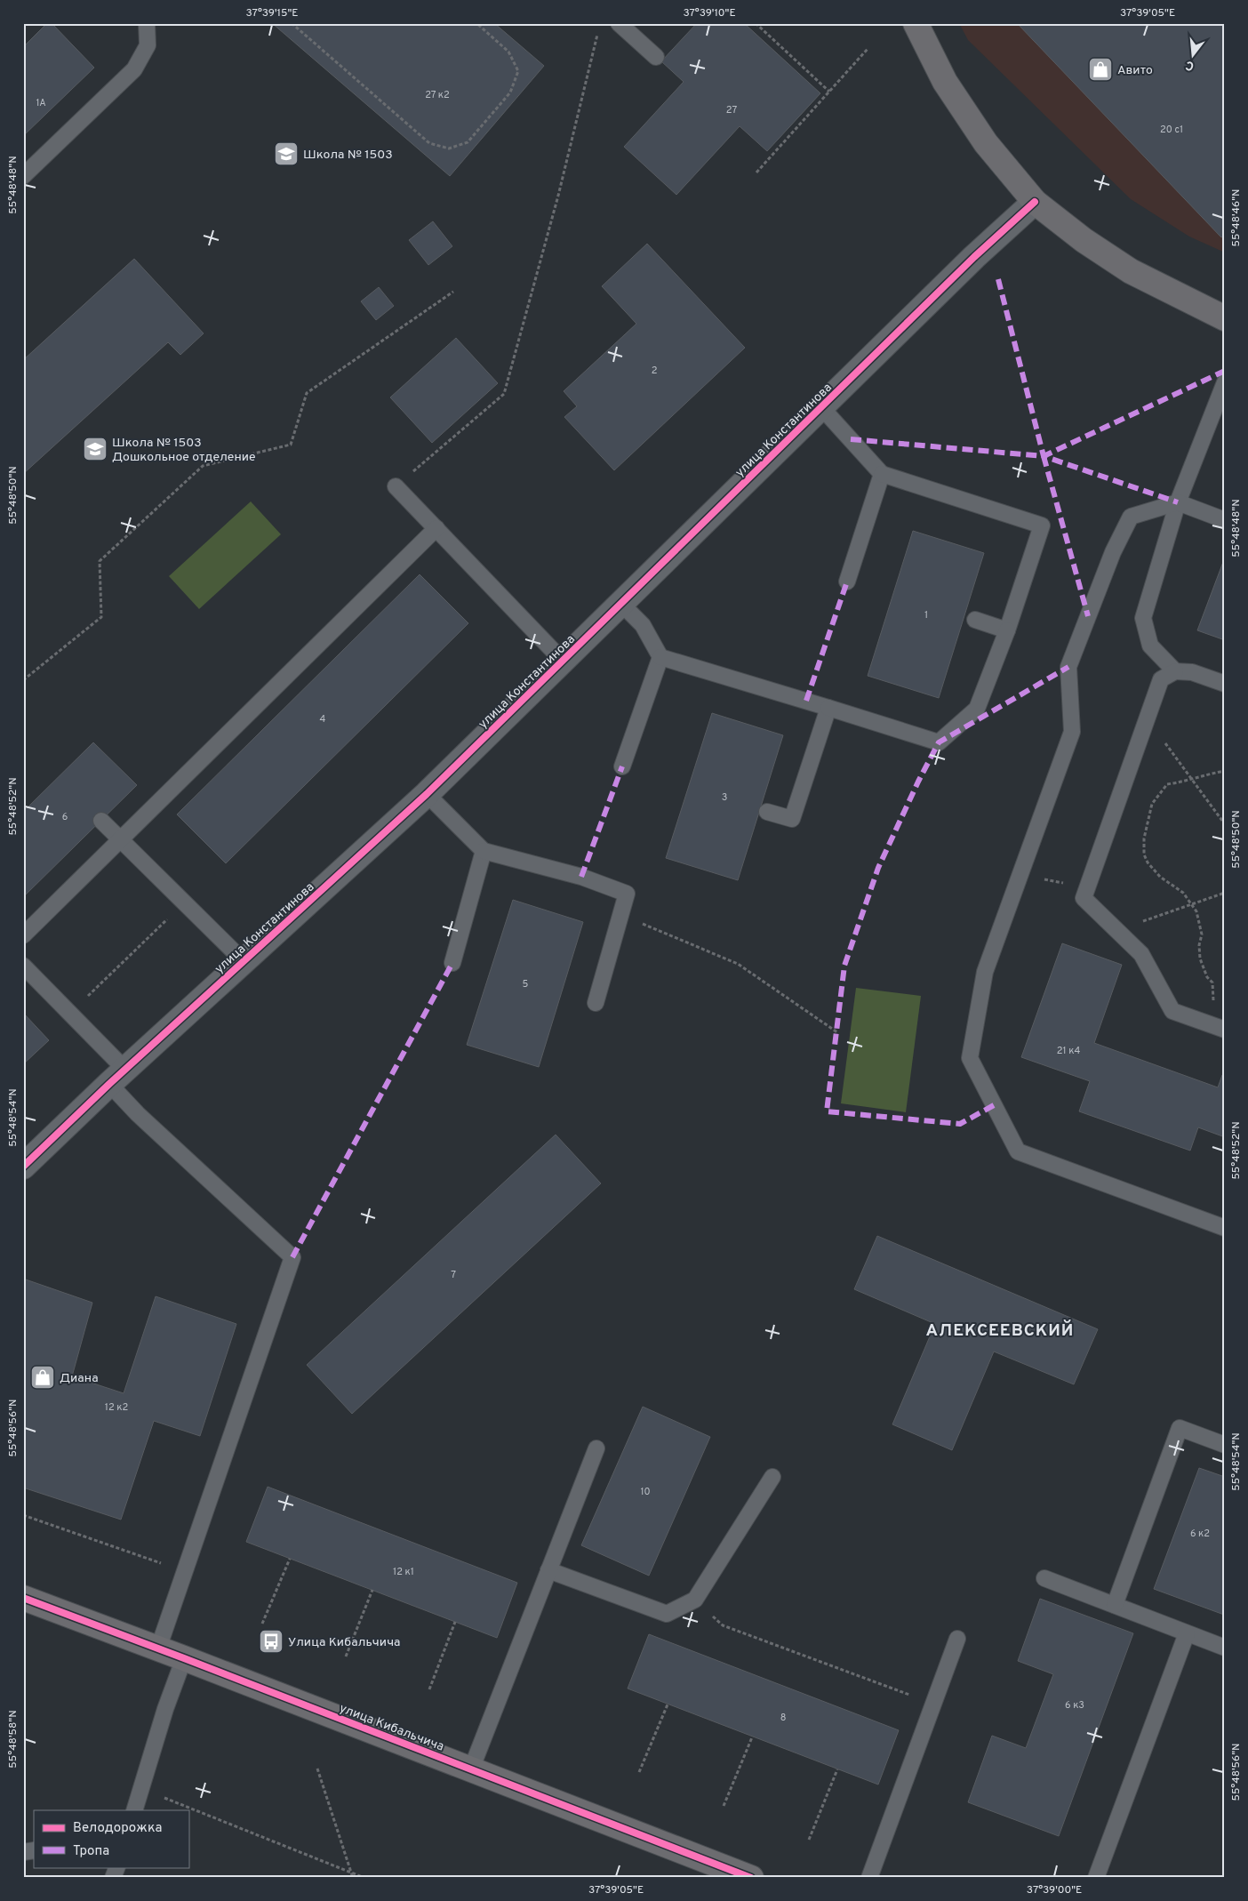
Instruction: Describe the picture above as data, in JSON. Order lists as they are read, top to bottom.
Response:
{
  "streets": {
    "street": ["улица Константинова", "улица Кибальчича"]
  },
  "districts": ["АЛЕКСЕЕВСКИЙ"],
  "places": {
    "shop": ["Авито", "Диана"],
    "school or university": ["Школа № 1503", "Школа № 1503 Дошкольное отделение"],
    "bus stop": ["Улица Кибальчича"]
  },
  "house_numbers": [
    "27 к2",
    "1А",
    "27",
    "20 с1",
    "2",
    "1",
    "4",
    "3",
    "6",
    "5",
    "21 к4",
    "7",
    "12 к2",
    "10",
    "6 к2",
    "12 к1",
    "6 к3",
    "8"
  ],
  "legend": ["Велодорожка", "Тропа"],
  "north": "bottom",
  "coordinates": [
    "37°39'15\"E",
    "37°39'10\"E",
    "37°39'05\"E",
    "55°48'48\"N",
    "55°48'46\"N",
    "55°48'50\"N",
    "55°48'52\"N",
    "55°48'54\"N",
    "55°48'56\"N",
    "55°48'58\"N",
    "37°39'00\"E"
  ]
}
